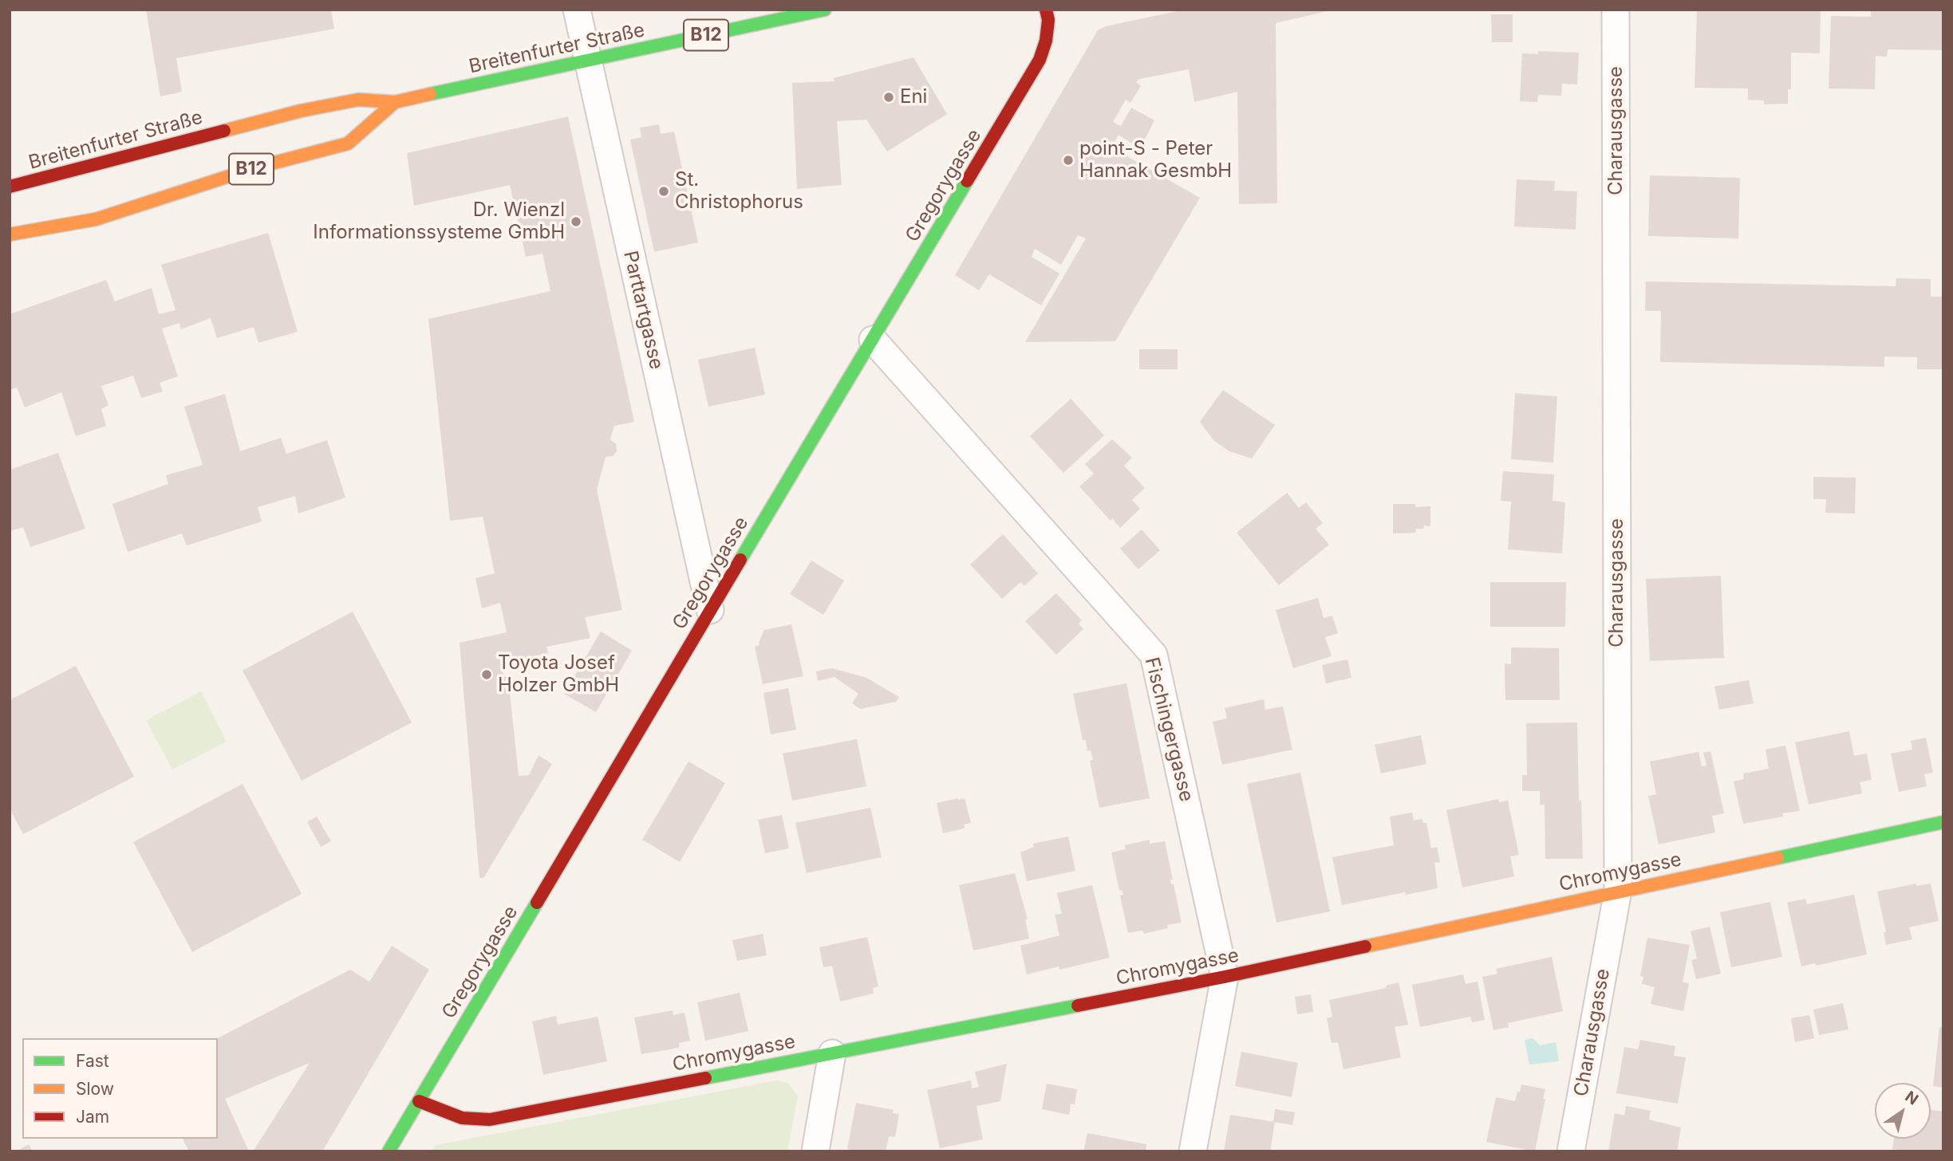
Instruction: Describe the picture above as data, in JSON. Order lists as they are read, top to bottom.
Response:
{
  "streets": {
    "street": [
      "B12",
      "Breitenfurter Straße",
      "Charausgasse",
      "Gregorygasse",
      "Parttartgasse",
      "Fischingergasse",
      "Chromygasse"
    ]
  },
  "crossings": [
    ["Breitenfurter Straße", "Parttartgasse"],
    ["Charausgasse", "Chromygasse"],
    ["Gregorygasse", "Parttartgasse"],
    ["Gregorygasse", "Fischingergasse"],
    ["Gregorygasse", "Chromygasse"],
    ["Fischingergasse", "Chromygasse"]
  ],
  "places": [
    "Eni",
    "point-S - Peter Hannak GesmbH",
    "St. Christophorus",
    "Dr. Wienzl Informationssysteme GmbH",
    "Toyota Josef Holzer GmbH"
  ],
  "legend": ["Fast", "Slow", "Jam"],
  "north": "top right"
}
